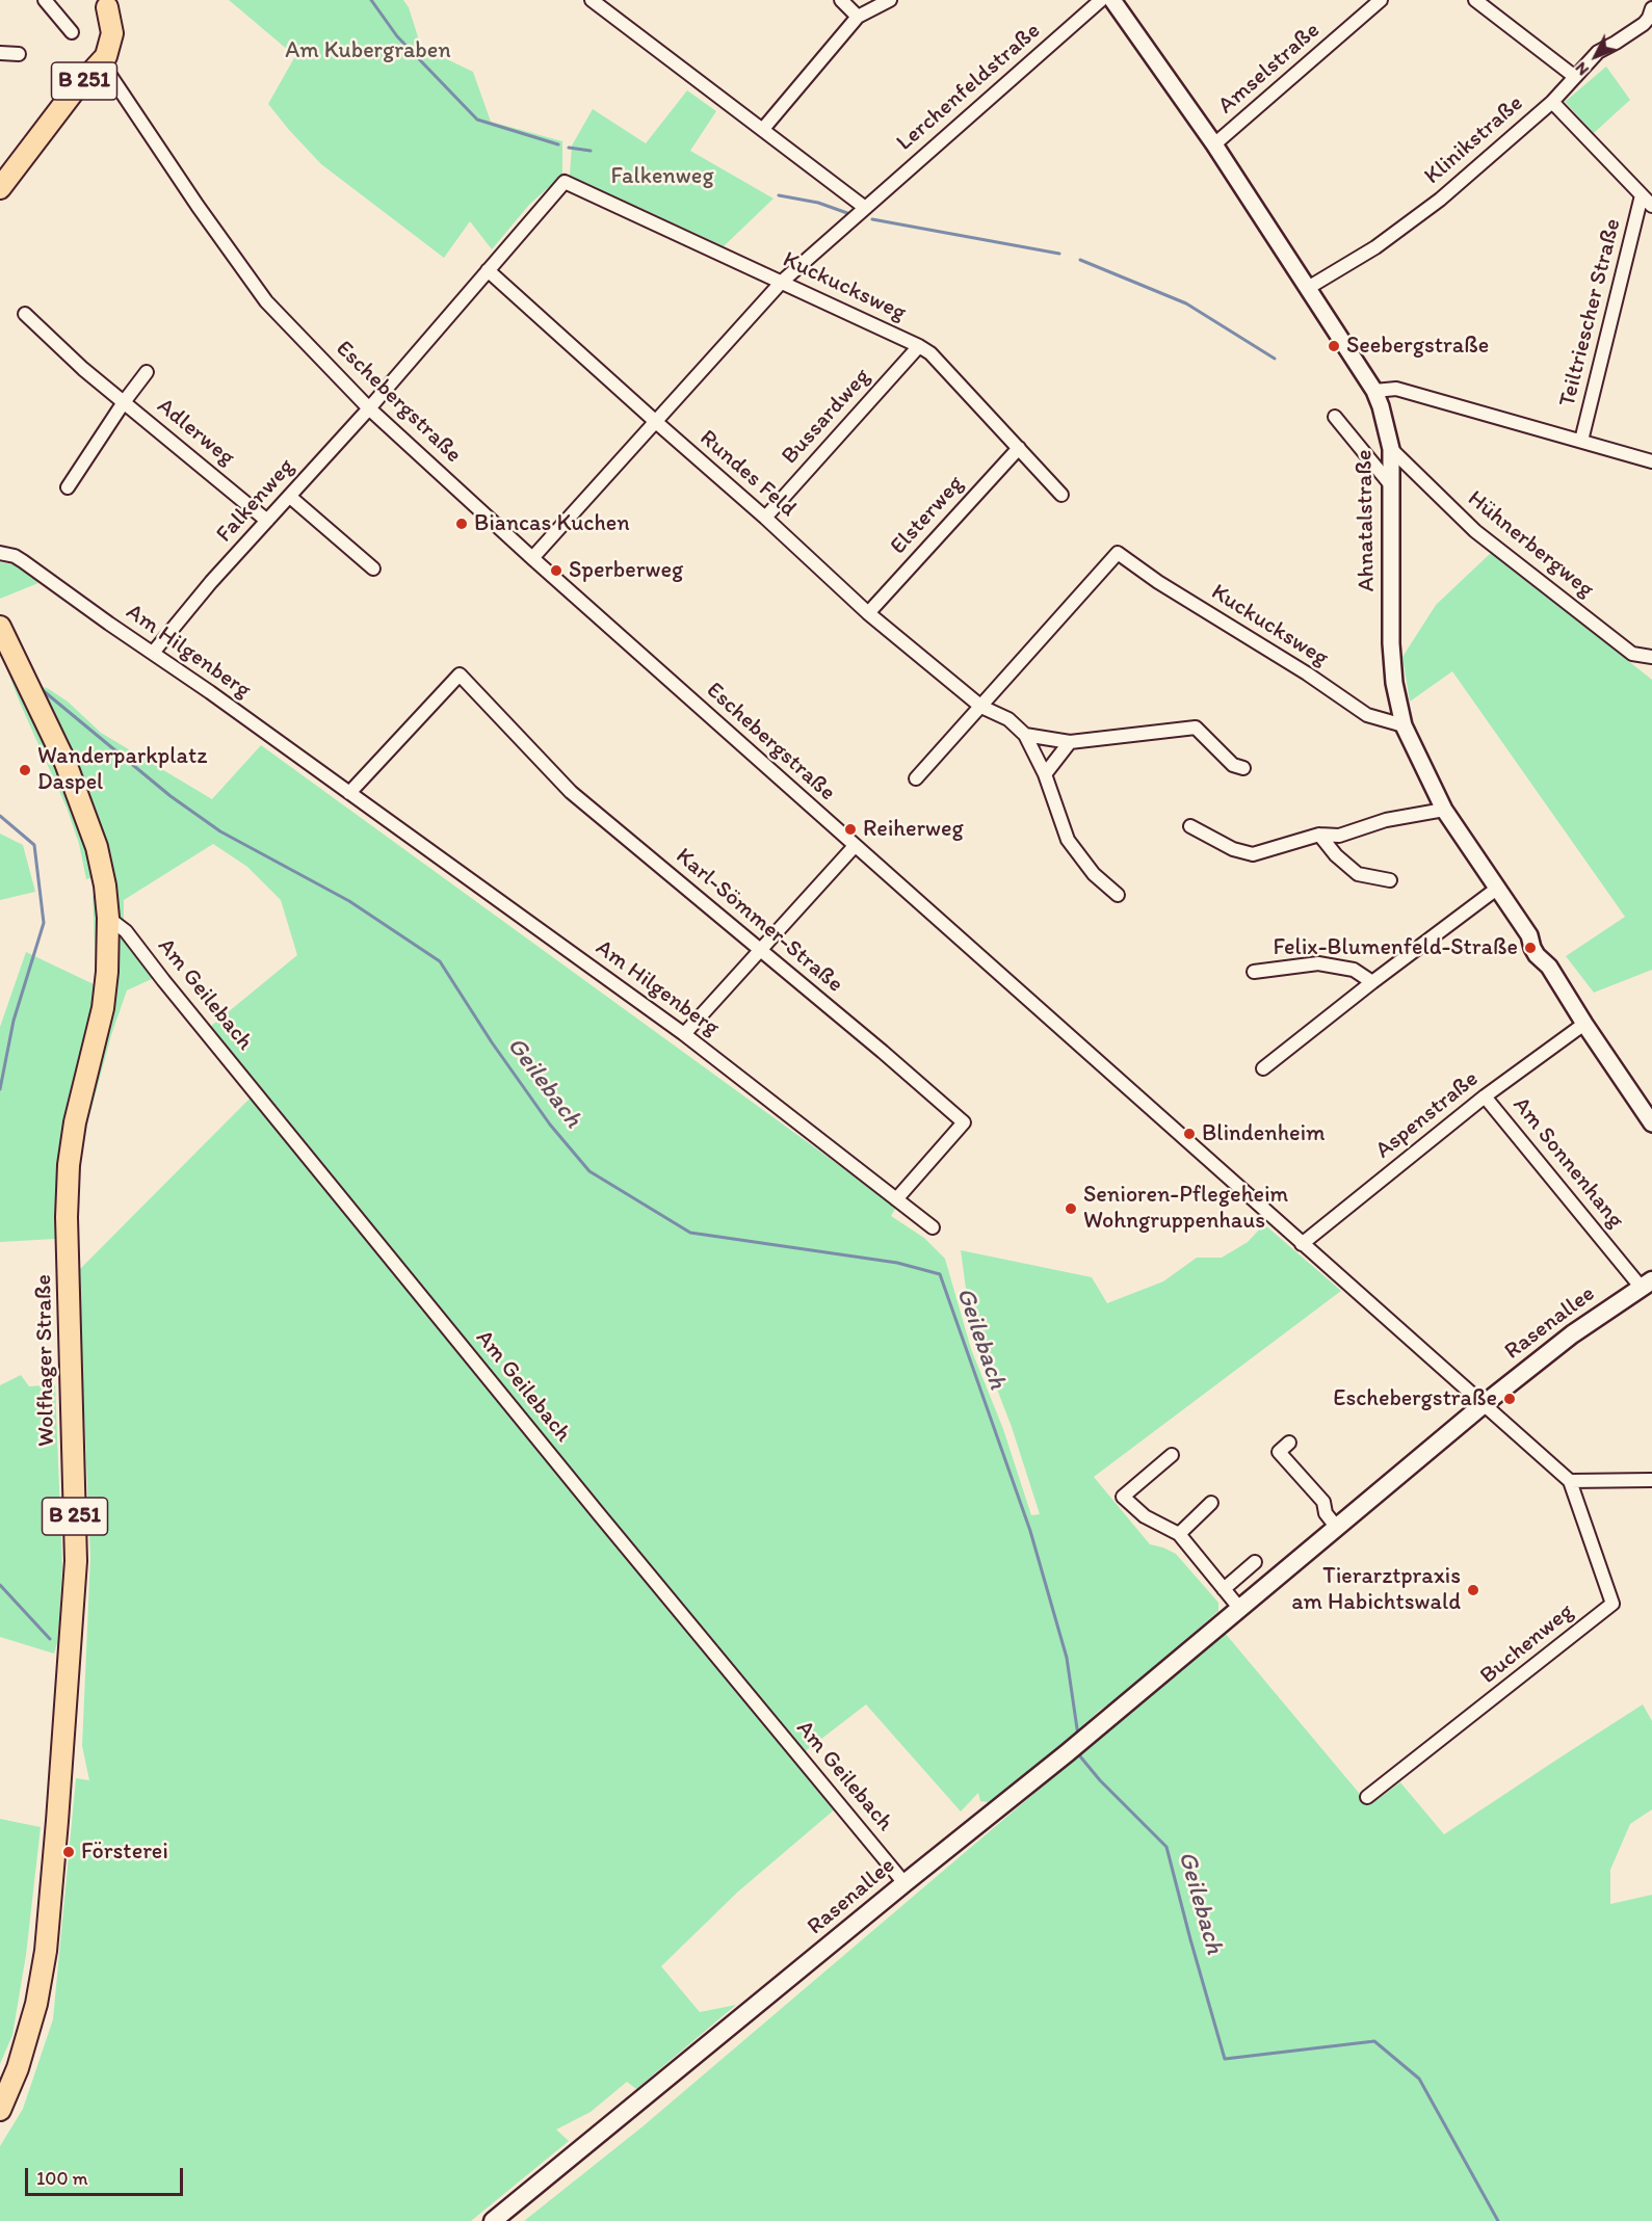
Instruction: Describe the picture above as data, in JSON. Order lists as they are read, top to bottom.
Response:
{
  "streets": {
    "main road": ["B 251", "Rasenallee", "Wolfhager Straße"],
    "street": [
      "Amselstraße",
      "Lerchenfeldstraße",
      "Klinikstraße",
      "Kuckucksweg",
      "Teiltriescher Straße",
      "Eschebergstraße",
      "Bussardweg",
      "Adlerweg",
      "Rundes Feld",
      "Falkenweg",
      "Elsterweg",
      "Ahnatalstraße",
      "Hühnerbergweg",
      "Am Hilgenberg",
      "Karl-Sömmer-Straße",
      "Am Geilebach",
      "Aspenstraße",
      "Am Sonnenhang",
      "Buchenweg"
    ]
  },
  "crossings": [
    ["Amselstraße", "Ahnatalstraße"],
    ["B 251", "Eschebergstraße"],
    ["Klinikstraße", "Ahnatalstraße"],
    ["Kuckucksweg", "Bussardweg"],
    ["Kuckucksweg", "Rundes Feld"],
    ["Kuckucksweg", "Falkenweg"],
    ["Kuckucksweg", "Elsterweg"],
    ["Kuckucksweg", "Ahnatalstraße"],
    ["Eschebergstraße", "Falkenweg"],
    ["Eschebergstraße", "Aspenstraße"],
    ["Eschebergstraße", "Rasenallee"],
    ["Eschebergstraße", "Buchenweg"],
    ["Bussardweg", "Rundes Feld"],
    ["Adlerweg", "Falkenweg"],
    ["Rundes Feld", "Falkenweg"],
    ["Rundes Feld", "Elsterweg"],
    ["Falkenweg", "Am Hilgenberg"],
    ["Ahnatalstraße", "Hühnerbergweg"],
    ["Ahnatalstraße", "Aspenstraße"],
    ["Am Hilgenberg", "Karl-Sömmer-Straße"],
    ["Am Geilebach", "Rasenallee"],
    ["Am Geilebach", "Wolfhager Straße"],
    ["Aspenstraße", "Am Sonnenhang"],
    ["Am Sonnenhang", "Rasenallee"]
  ],
  "water": ["Geilebach"],
  "parks": ["Am Kubergraben", "Falkenweg"],
  "places": [
    "Seebergstraße",
    "Biancas Kuchen",
    "Sperberweg",
    "Wanderparkplatz Daspel",
    "Reiherweg",
    "Felix-Blumenfeld-Straße",
    "Blindenheim",
    "Senioren-Pflegeheim Wohngruppenhaus",
    "Eschebergstraße",
    "Tierarztpraxis am Habichtswald",
    "Försterei"
  ],
  "scale_bar": "100 m",
  "north": "bottom left"
}
